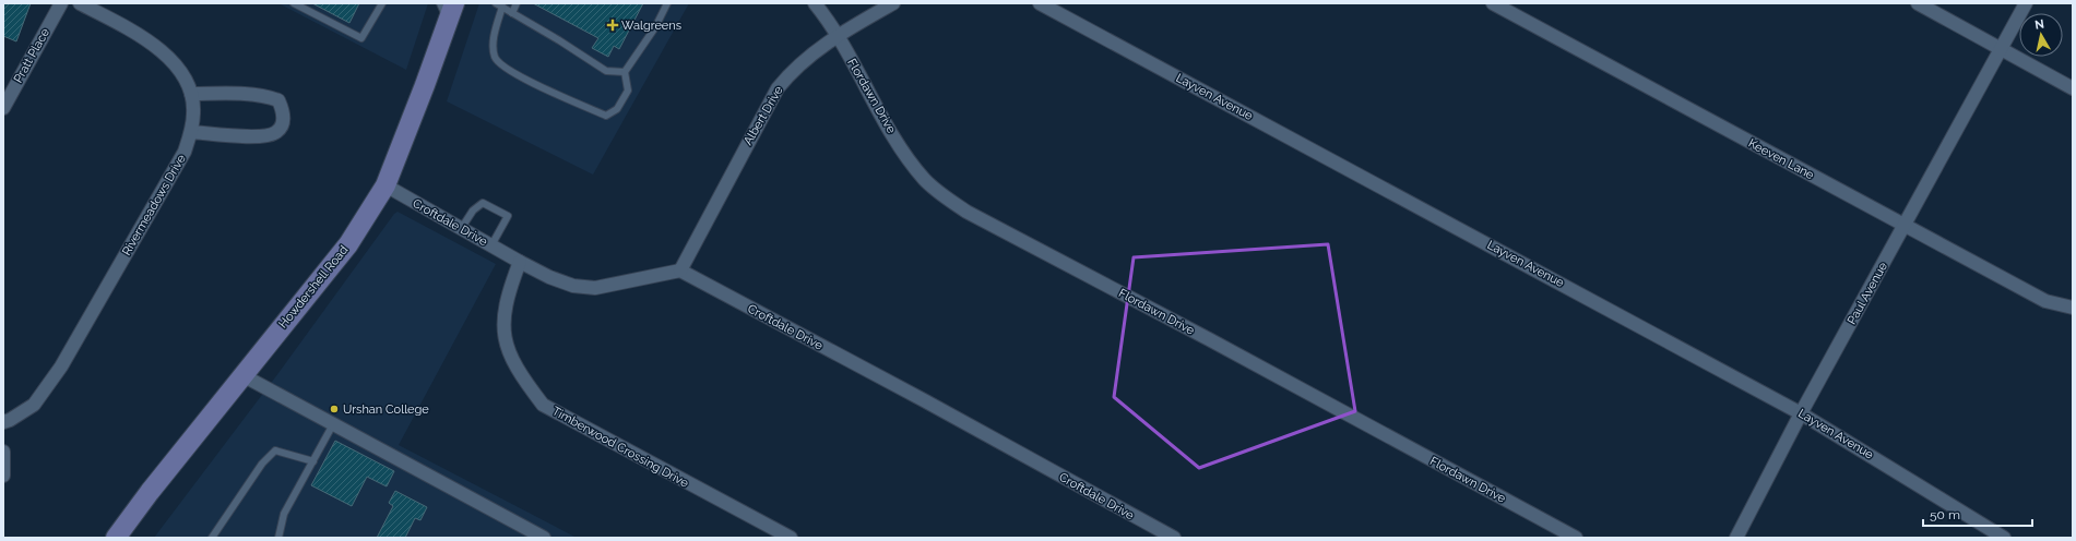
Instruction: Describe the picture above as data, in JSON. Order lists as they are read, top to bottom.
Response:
{
  "streets": {
    "main road": ["Howdershell Road"],
    "street": [
      "Pratt Place",
      "Flordawn Drive",
      "Layven Avenue",
      "Albert Drive",
      "Keeven Lane",
      "Rivermeadows Drive",
      "Croftdale Drive",
      "Paul Avenue",
      "Timberwood Crossing Drive"
    ]
  },
  "crossings": [
    ["Flordawn Drive", "Albert Drive"],
    ["Layven Avenue", "Paul Avenue"],
    ["Albert Drive", "Croftdale Drive"],
    ["Keeven Lane", "Paul Avenue"],
    ["Croftdale Drive", "Howdershell Road"],
    ["Croftdale Drive", "Timberwood Crossing Drive"]
  ],
  "places": {
    "health": ["Walgreens"],
    "other": ["Urshan College"]
  },
  "scale_bar": "50 m",
  "north": "top"
}
